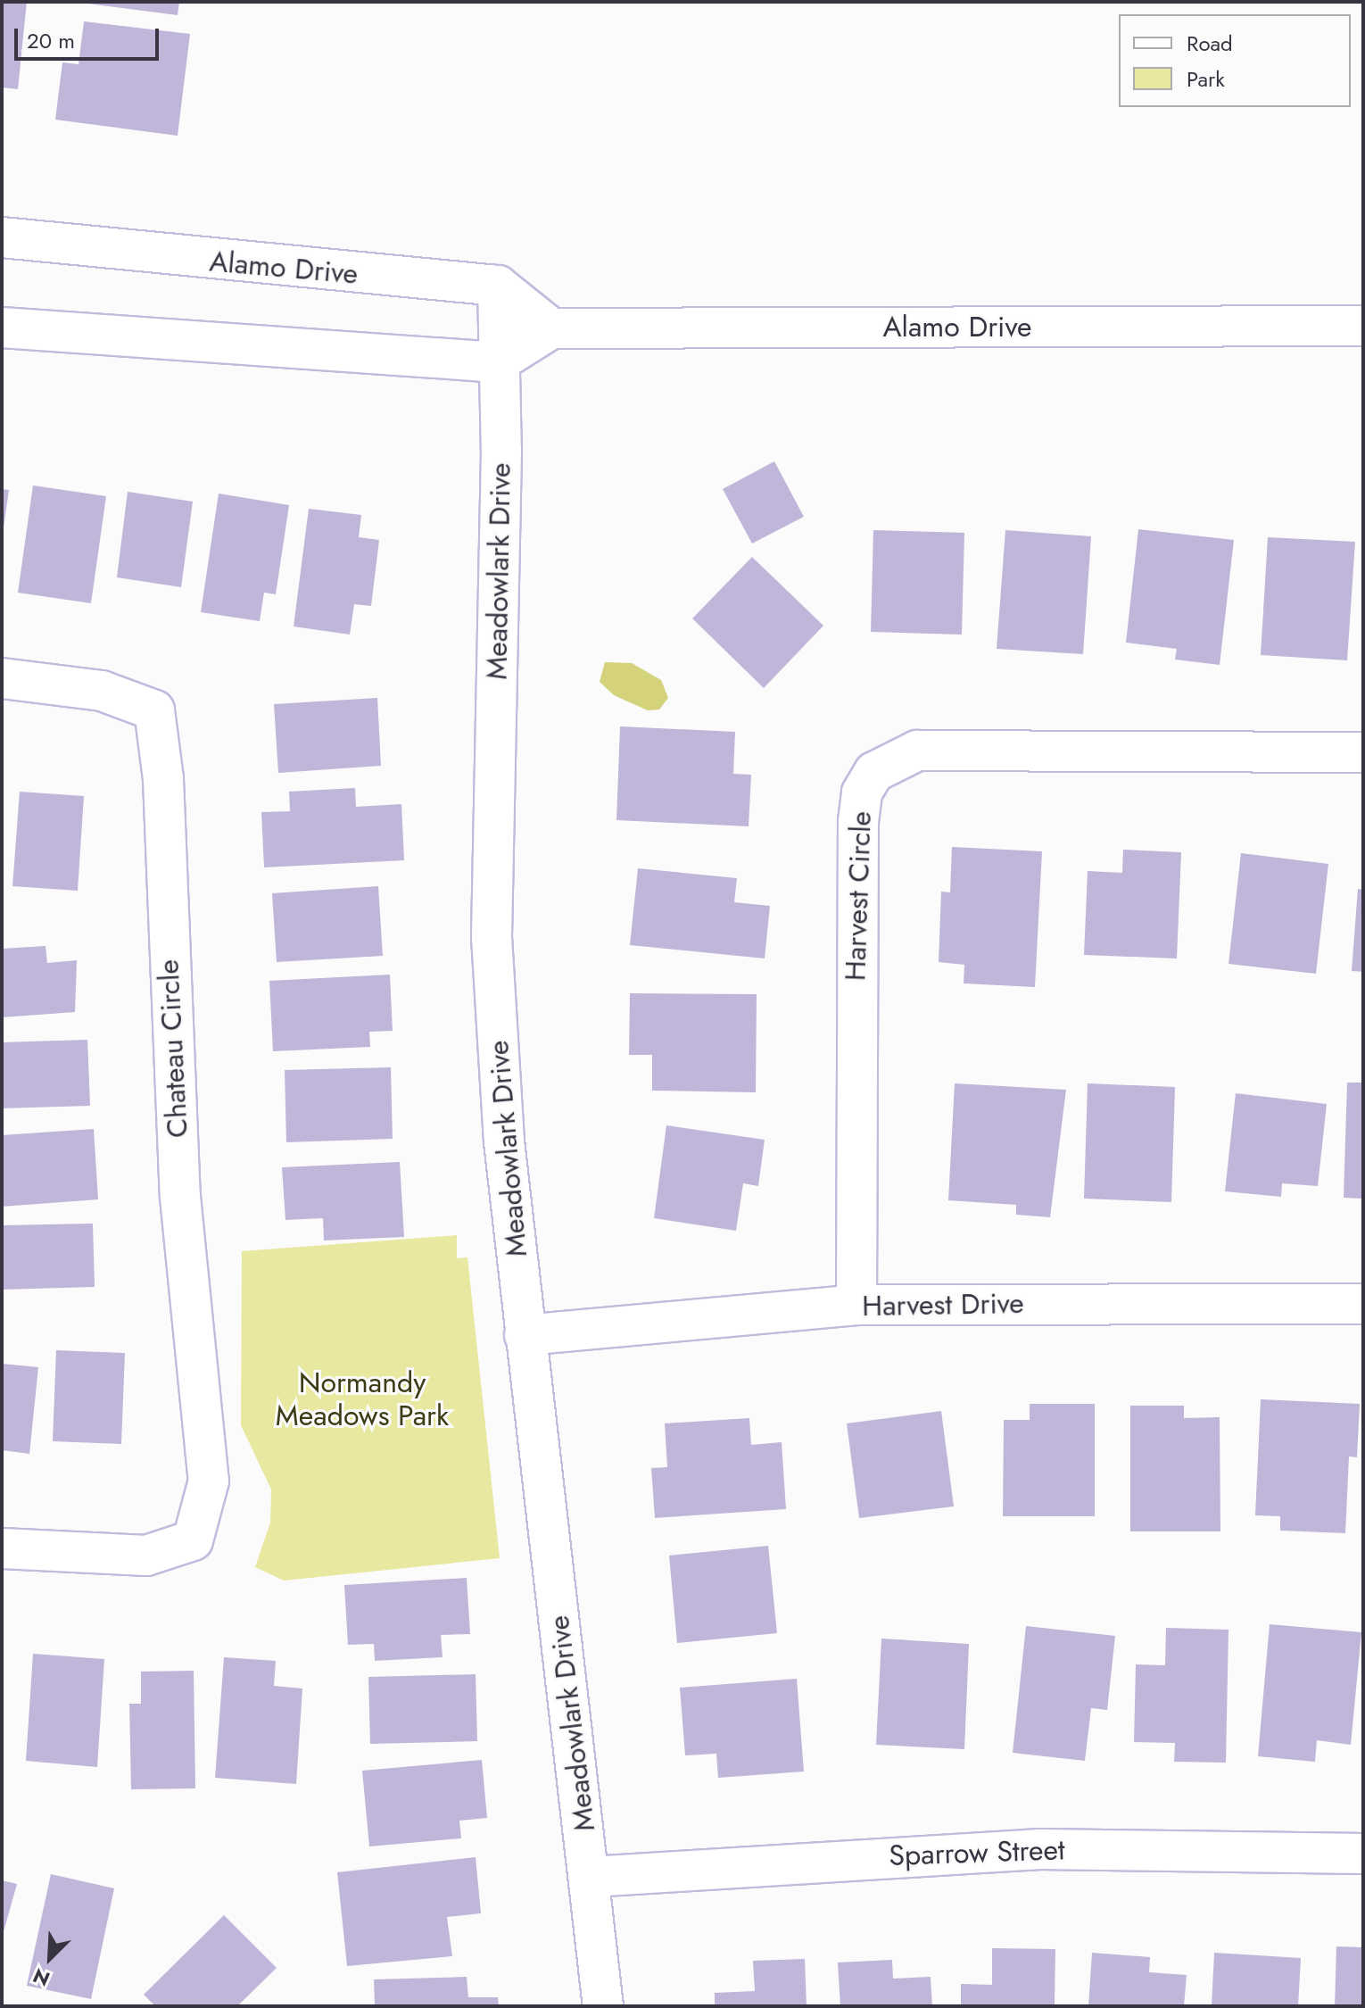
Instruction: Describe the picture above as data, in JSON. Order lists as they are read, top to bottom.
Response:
{
  "streets": {
    "street": [
      "Alamo Drive",
      "Meadowlark Drive",
      "Harvest Circle",
      "Chateau Circle",
      "Harvest Drive",
      "Sparrow Street"
    ]
  },
  "crossings": [
    ["Alamo Drive", "Meadowlark Drive"],
    ["Meadowlark Drive", "Harvest Drive"],
    ["Meadowlark Drive", "Sparrow Street"],
    ["Harvest Circle", "Harvest Drive"]
  ],
  "parks": ["Normandy Meadows Park"],
  "legend": ["Road", "Park"],
  "scale_bar": "20 m",
  "north": "bottom left"
}
